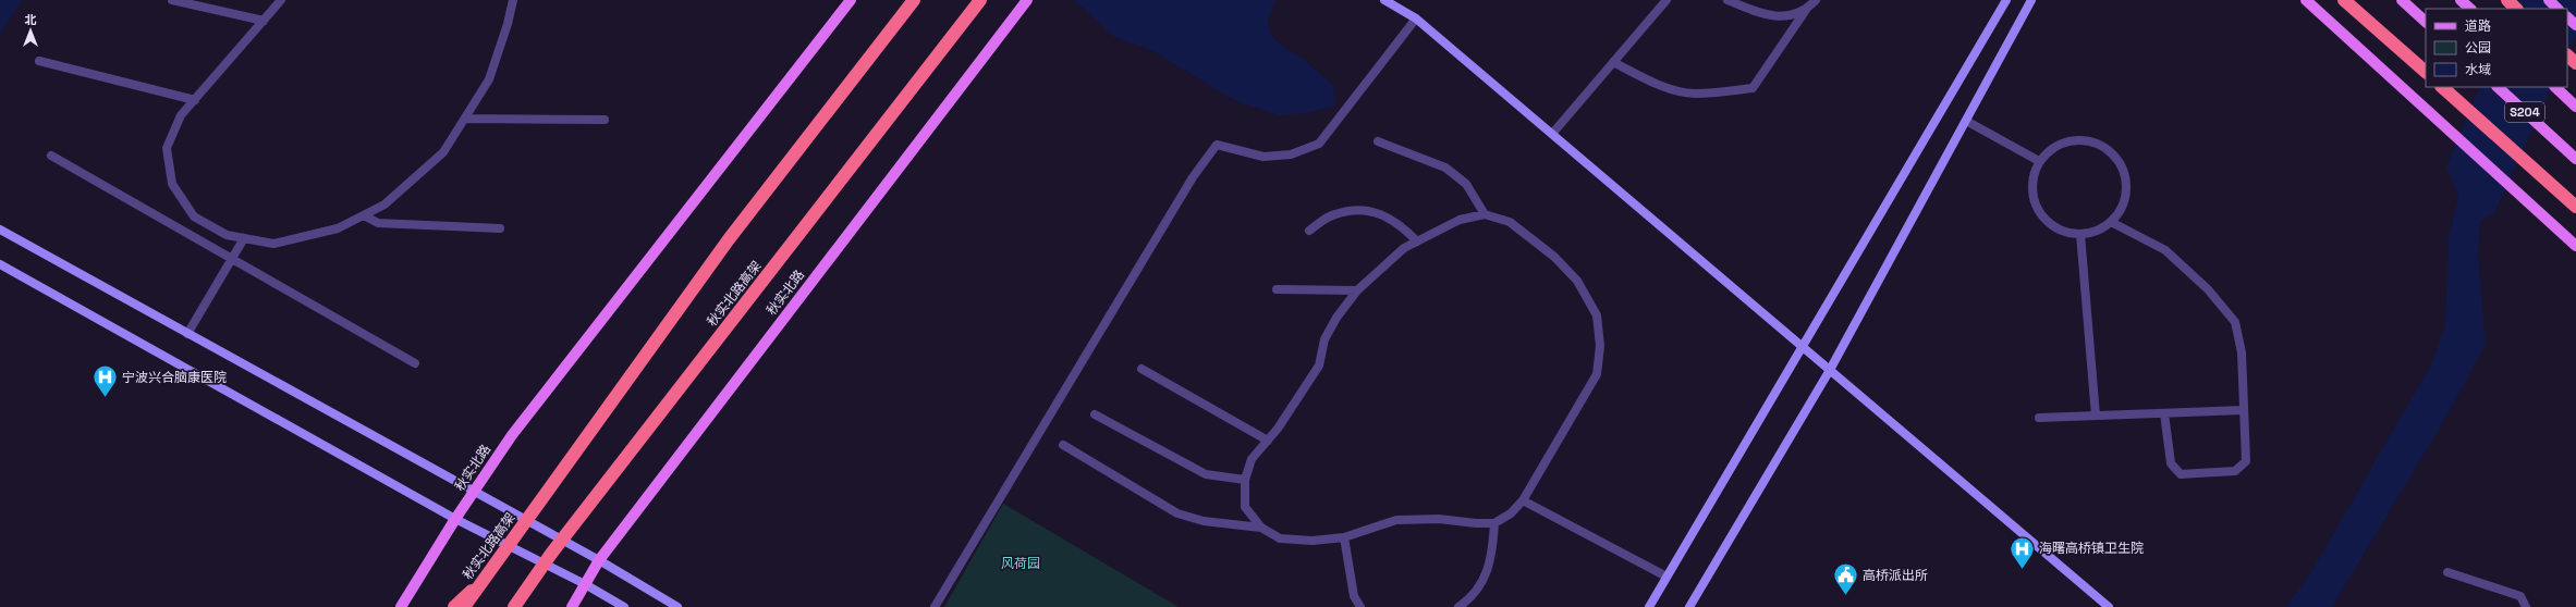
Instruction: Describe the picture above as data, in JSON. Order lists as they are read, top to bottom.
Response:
{
  "streets": {
    "highway": ["秋实北路高架"],
    "main road": ["S204", "秋实北路"]
  },
  "parks": ["风荷园"],
  "places": {
    "hospital": ["宁波兴合脑康医院", "海曙高桥镇卫生院"],
    "public building": ["高桥派出所"]
  },
  "legend": ["道路", "公园", "水域"],
  "north": "top"
}
